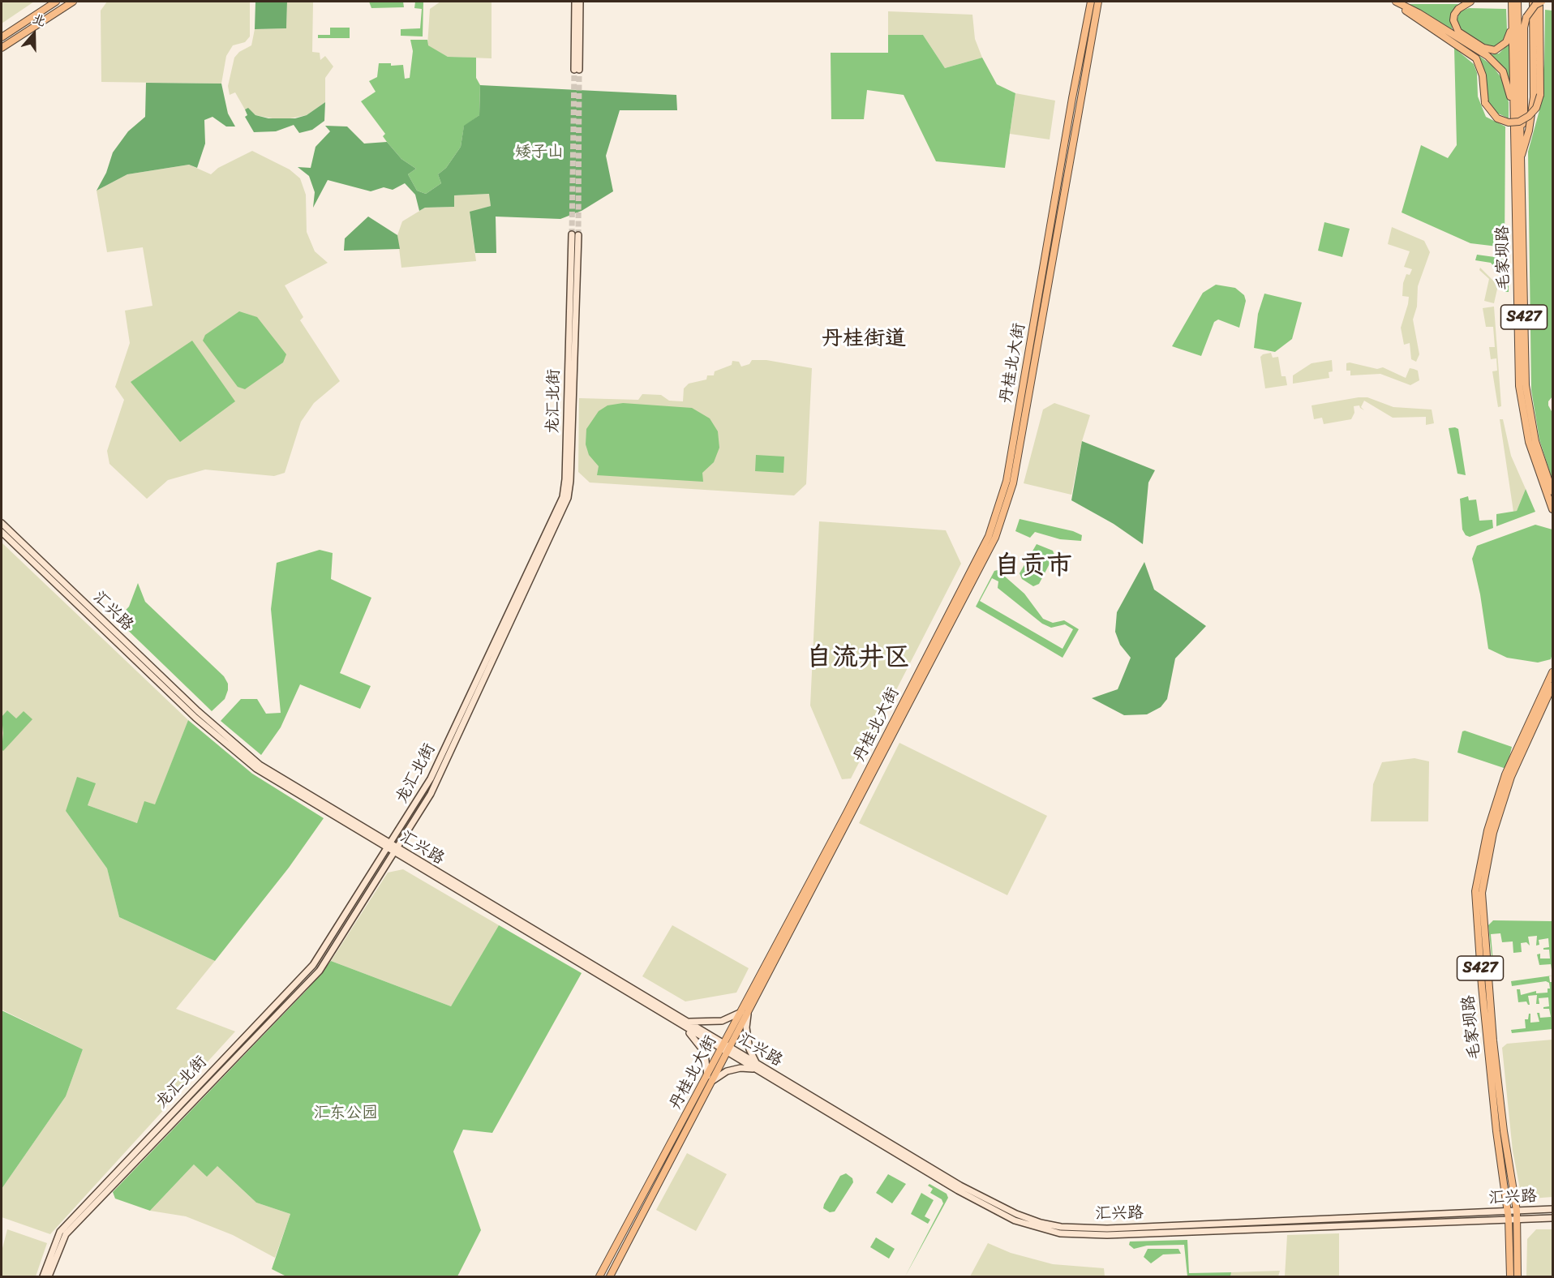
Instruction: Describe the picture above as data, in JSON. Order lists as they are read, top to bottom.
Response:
{
  "streets": {
    "main road": [
      "毛家坝路",
      "S427",
      "丹桂北大街",
      "龙汇北街",
      "汇兴路"
    ]
  },
  "crossings": [
    ["毛家坝路", "S427"],
    ["毛家坝路", "汇兴路"],
    ["丹桂北大街", "汇兴路"],
    ["龙汇北街", "汇兴路"]
  ],
  "districts": ["丹桂街道", "自贡市", "自流井区"],
  "parks": ["矮子山", "汇东公园"],
  "north": "top"
}
